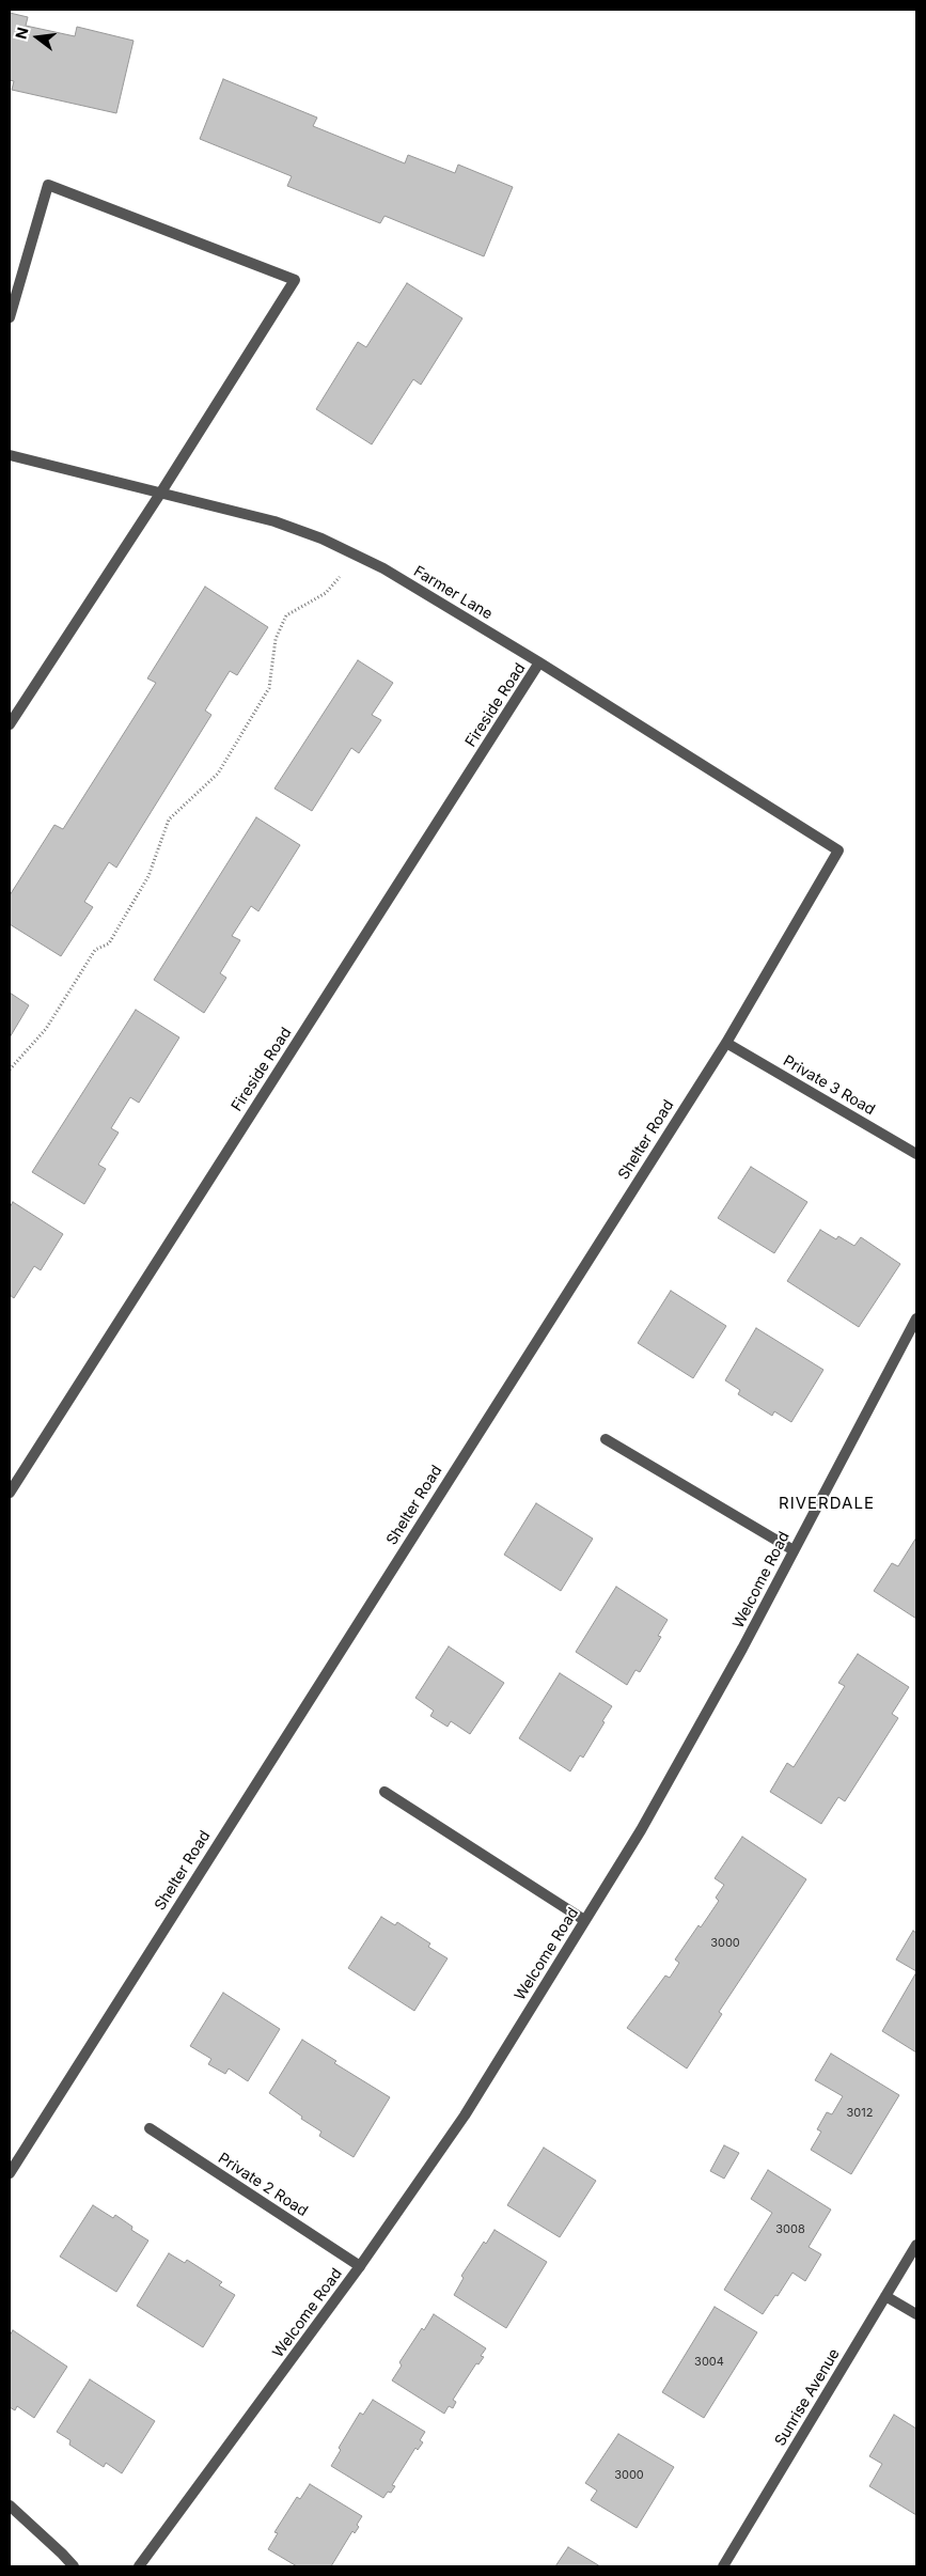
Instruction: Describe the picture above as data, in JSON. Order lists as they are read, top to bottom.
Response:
{
  "streets": {
    "street": [
      "Farmer Lane",
      "Fireside Road",
      "Private 3 Road",
      "Shelter Road",
      "Welcome Road",
      "Private 2 Road",
      "Sunrise Avenue"
    ]
  },
  "crossings": [
    ["Farmer Lane", "Fireside Road"],
    ["Farmer Lane", "Shelter Road"],
    ["Private 3 Road", "Shelter Road"],
    ["Welcome Road", "Private 2 Road"]
  ],
  "districts": ["RIVERDALE"],
  "house_numbers": [
    "3000",
    "3012",
    "3008",
    "3004",
    "3000"
  ],
  "north": "left"
}
